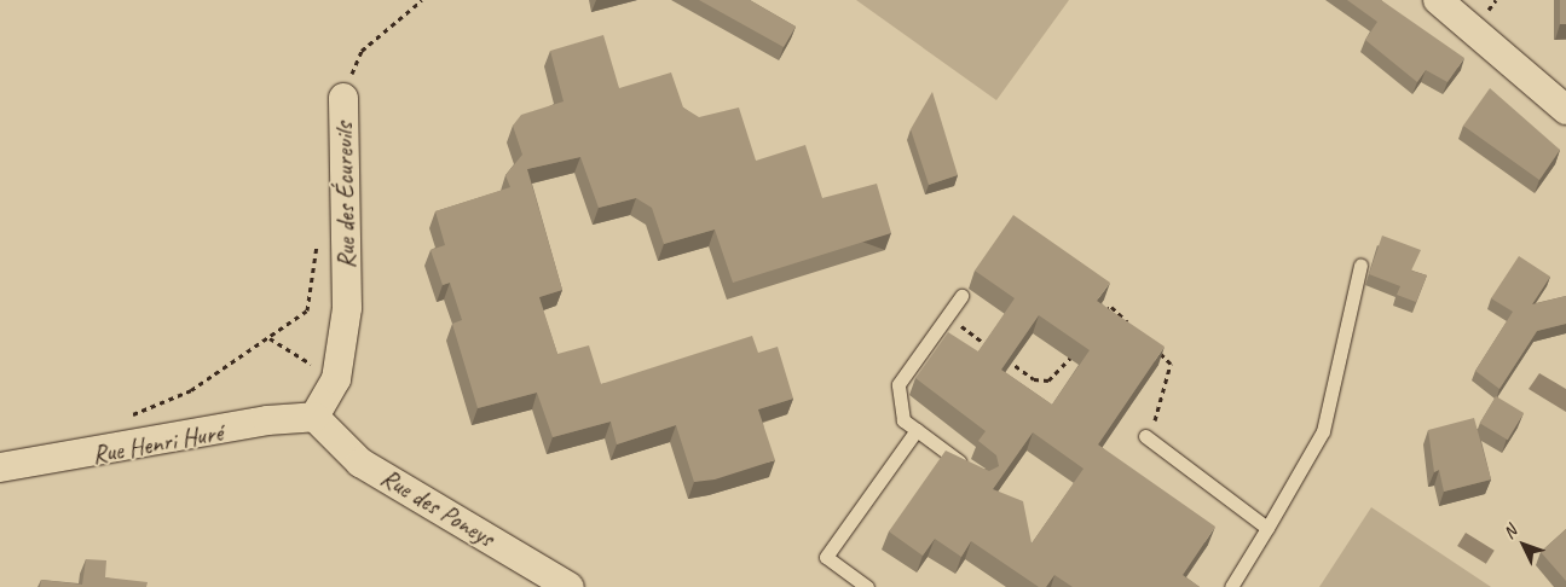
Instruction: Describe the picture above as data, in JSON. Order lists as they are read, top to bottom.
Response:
{
  "streets": {
    "street": ["Rue des Écureuils", "Rue Henri Huré", "Rue des Poneys"]
  },
  "crossings": [
    ["Rue des Écureuils", "Rue Henri Huré"],
    ["Rue des Écureuils", "Rue des Poneys"],
    ["Rue Henri Huré", "Rue des Poneys"]
  ],
  "north": "top left"
}
